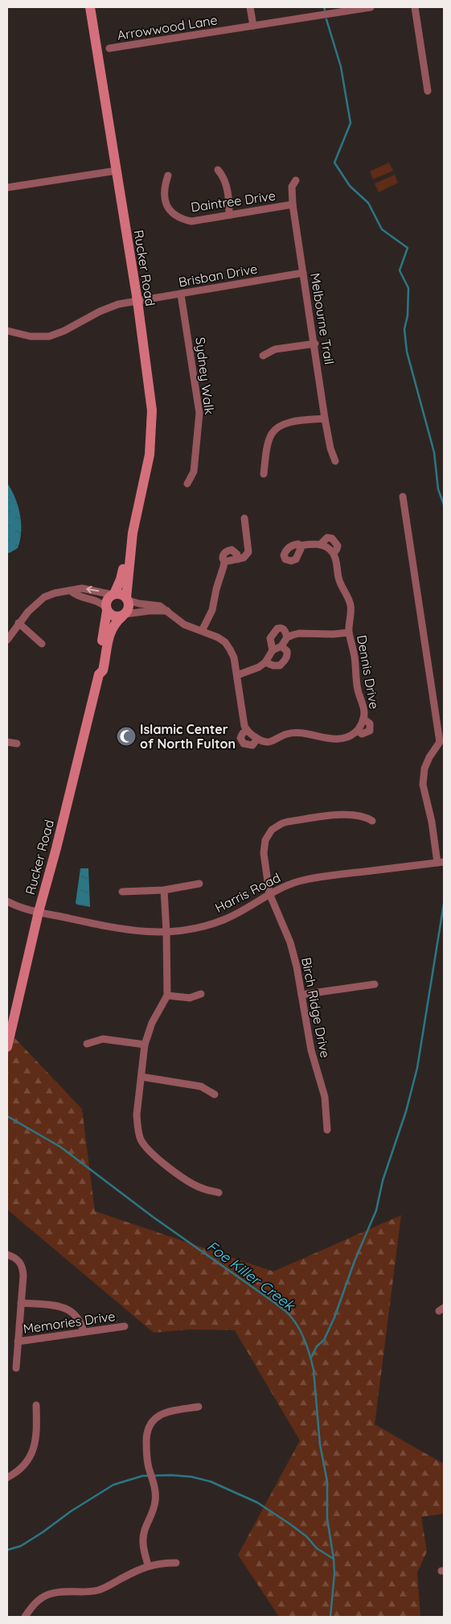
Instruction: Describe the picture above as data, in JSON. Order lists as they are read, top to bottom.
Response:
{
  "streets": {
    "main road": ["Rucker Road"],
    "street": [
      "Arrowwood Lane",
      "Daintree Drive",
      "Brisban Drive",
      "Melbourne Trail",
      "Sydney Walk",
      "Dennis Drive",
      "Harris Road",
      "Birch Ridge Drive",
      "Memories Drive"
    ]
  },
  "crossings": [
    ["Daintree Drive", "Melbourne Trail"],
    ["Rucker Road", "Brisban Drive"],
    ["Rucker Road", "Harris Road"],
    ["Brisban Drive", "Melbourne Trail"],
    ["Brisban Drive", "Sydney Walk"],
    ["Harris Road", "Birch Ridge Drive"]
  ],
  "water": ["Foe Killer Creek"],
  "places": {
    "mosque": ["Islamic Center of North Fulton"]
  }
}
